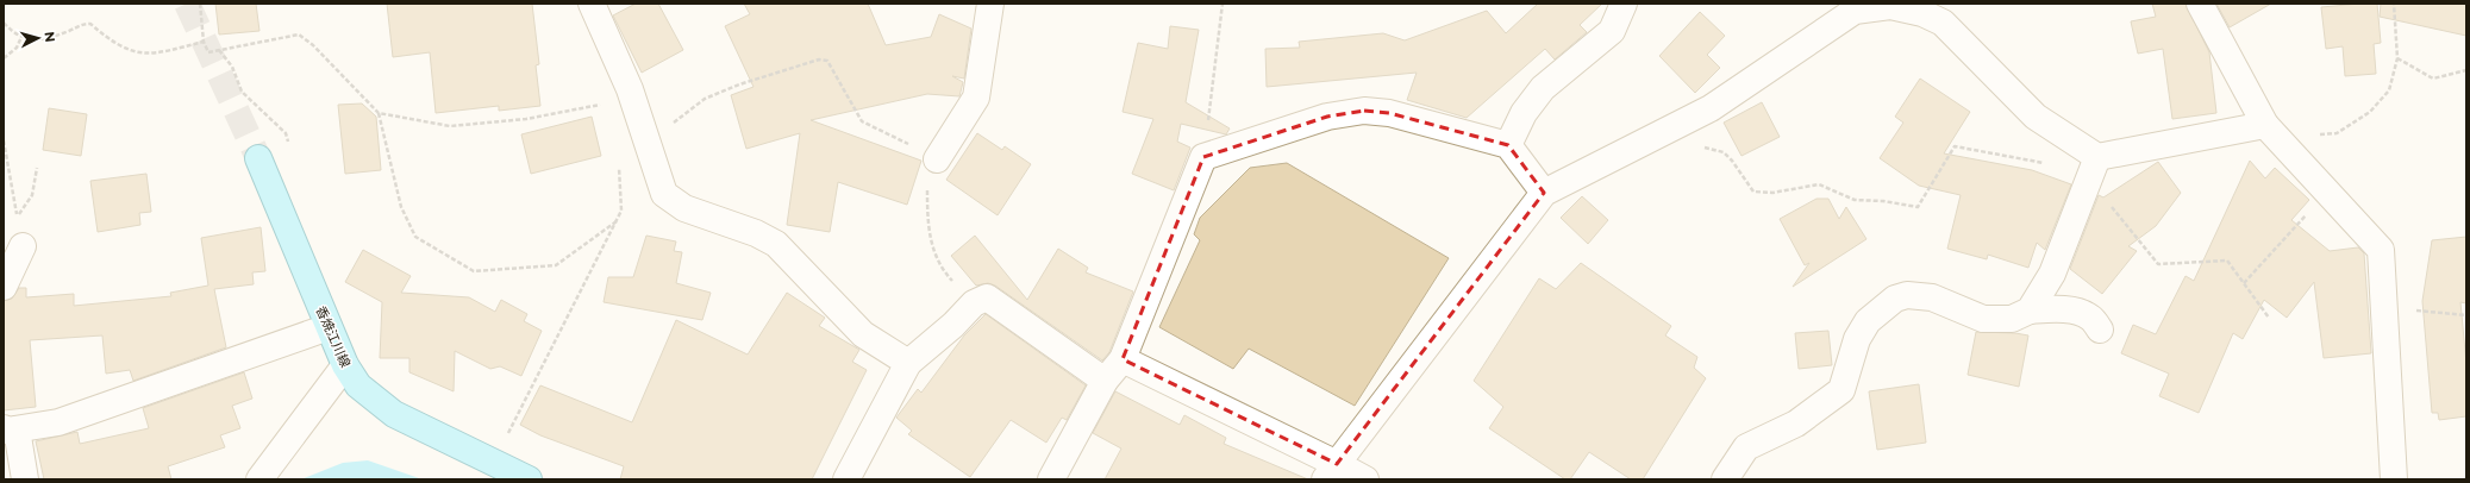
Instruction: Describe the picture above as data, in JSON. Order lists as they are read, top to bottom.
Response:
{
  "streets": {
    "main road": ["香焼江川線"]
  },
  "north": "right"
}
